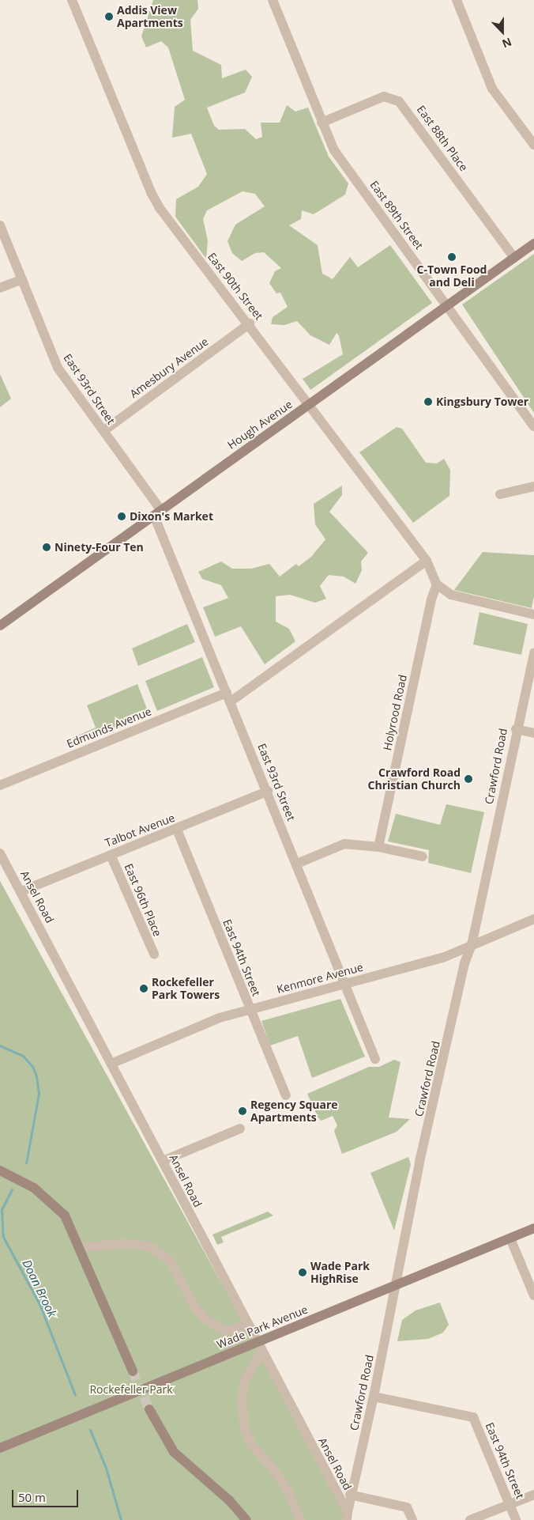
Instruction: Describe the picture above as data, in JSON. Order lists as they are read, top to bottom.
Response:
{
  "streets": {
    "street": [
      "East 88th Place",
      "East 89th Street",
      "East 90th Street",
      "Amesbury Avenue",
      "East 93rd Street",
      "Hough Avenue",
      "Holyrood Road",
      "Edmunds Avenue",
      "Crawford Road",
      "Talbot Avenue",
      "Ansel Road",
      "East 96th Place",
      "East 94th Street",
      "Kenmore Avenue",
      "Wade Park Avenue"
    ]
  },
  "crossings": [
    ["East 88th Place", "East 89th Street"],
    ["East 88th Place", "Hough Avenue"],
    ["East 89th Street", "Hough Avenue"],
    ["East 90th Street", "Amesbury Avenue"],
    ["East 90th Street", "Hough Avenue"],
    ["East 90th Street", "Holyrood Road"],
    ["East 90th Street", "Edmunds Avenue"],
    ["Amesbury Avenue", "East 93rd Street"],
    ["East 93rd Street", "Hough Avenue"],
    ["East 93rd Street", "Edmunds Avenue"],
    ["East 93rd Street", "Talbot Avenue"],
    ["East 93rd Street", "Kenmore Avenue"],
    ["Crawford Road", "Ansel Road"],
    ["Crawford Road", "East 94th Street"],
    ["Crawford Road", "Kenmore Avenue"],
    ["Crawford Road", "Wade Park Avenue"],
    ["Talbot Avenue", "Ansel Road"],
    ["Talbot Avenue", "East 96th Place"],
    ["Talbot Avenue", "East 94th Street"],
    ["Ansel Road", "Kenmore Avenue"],
    ["Ansel Road", "Wade Park Avenue"],
    ["East 94th Street", "Kenmore Avenue"]
  ],
  "water": ["Doan Brook"],
  "parks": ["Rockefeller Park"],
  "places": [
    "Addis View Apartments",
    "C-Town Food and Deli",
    "Kingsbury Tower",
    "Dixon's Market",
    "Ninety-Four Ten",
    "Crawford Road Christian Church",
    "Rockefeller Park Towers",
    "Regency Square Apartments",
    "Wade Park HighRise"
  ],
  "scale_bar": "50 m",
  "north": "bottom"
}
